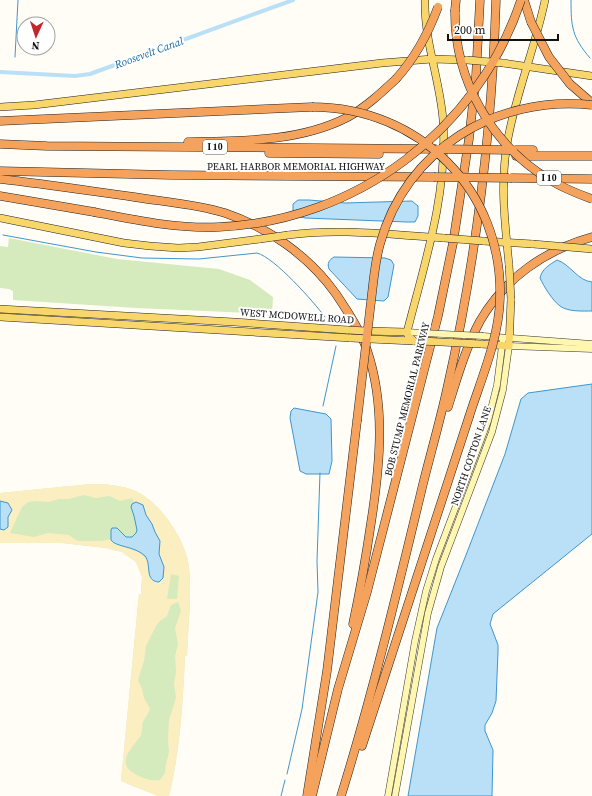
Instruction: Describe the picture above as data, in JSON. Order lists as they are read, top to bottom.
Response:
{
  "streets": {
    "highway": ["I 10", "PEARL HARBOR MEMORIAL HIGHWAY", "BOB STUMP MEMORIAL PARKWAY"],
    "main road": ["WEST MCDOWELL ROAD", "NORTH COTTON LANE"]
  },
  "crossings": [
    ["I 10", "PEARL HARBOR MEMORIAL HIGHWAY"],
    ["WEST MCDOWELL ROAD", "NORTH COTTON LANE"]
  ],
  "water": ["Roosevelt Canal"],
  "scale_bar": "200 m",
  "north": "bottom"
}
